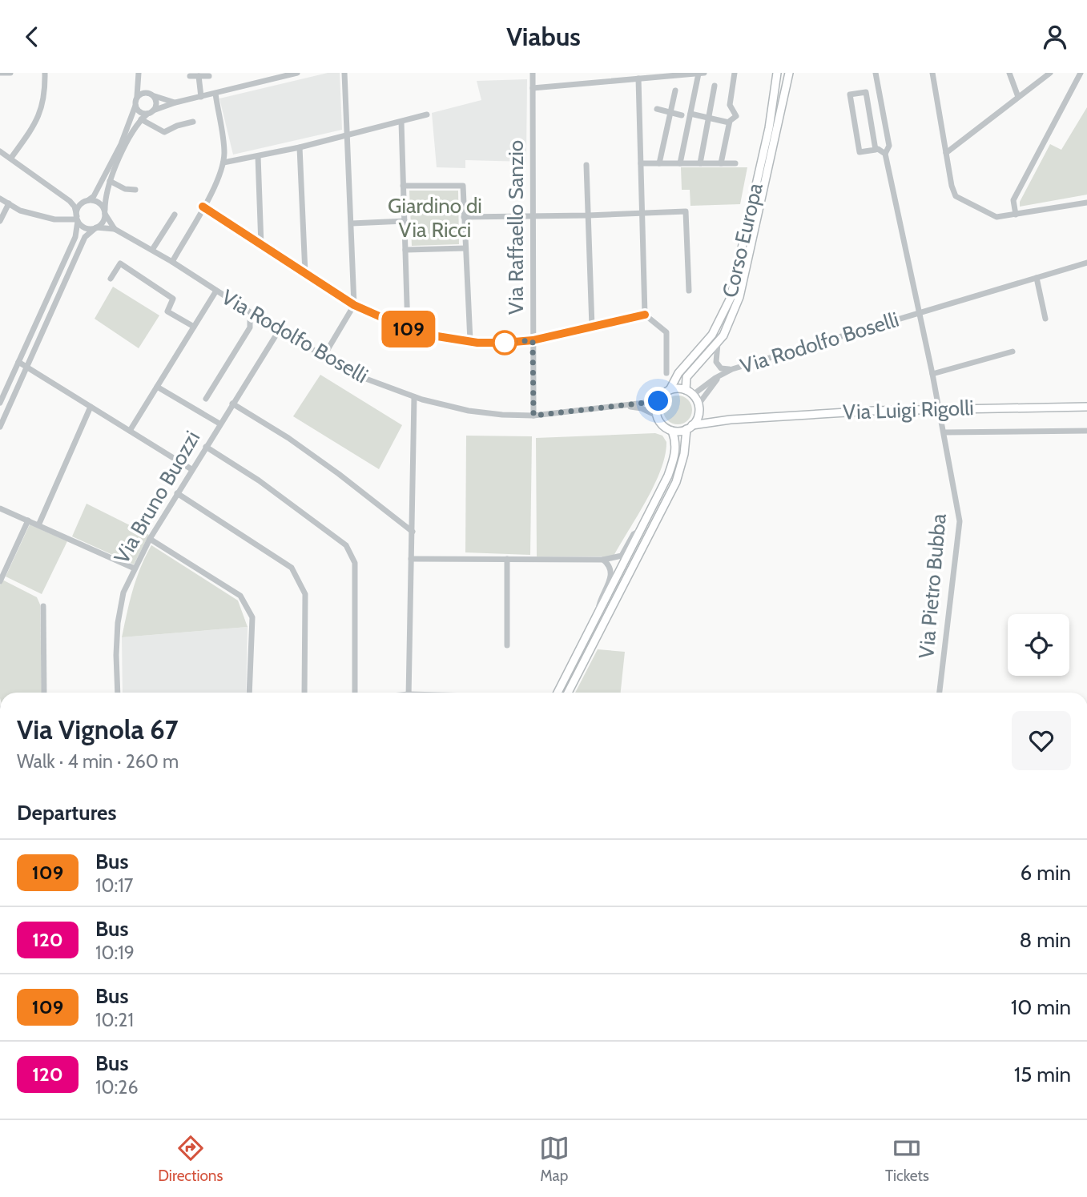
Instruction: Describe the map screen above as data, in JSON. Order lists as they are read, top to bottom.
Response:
{
  "streets": {
    "main road": ["Corso Europa", "Via Rodolfo Boselli", "Via Luigi Rigolli"],
    "street": ["Via Raffaello Sanzio", "Via Bruno Buozzi", "Via Pietro Bubba"]
  },
  "crossings": [
    ["Via Raffaello Sanzio", "Via Rodolfo Boselli"],
    ["Corso Europa", "Via Rodolfo Boselli"],
    ["Corso Europa", "Via Luigi Rigolli"],
    ["Via Rodolfo Boselli", "Via Luigi Rigolli"],
    ["Via Rodolfo Boselli", "Via Bruno Buozzi"],
    ["Via Rodolfo Boselli", "Via Pietro Bubba"],
    ["Via Luigi Rigolli", "Via Pietro Bubba"]
  ],
  "parks": ["Giardino di Via Ricci"],
  "lines": ["bus line 109"],
  "page": {
    "header": "Viabus",
    "on_map": "109",
    "heading": [
      ["Via Vignola 67", "Walk · 4 min · 260 m"],
      "Departures"
    ],
    "list": [
      {
        "mark": "109",
        "name": "Bus",
        "note": "10:17",
        "value": "6 min"
      },
      {
        "mark": "120",
        "name": "Bus",
        "note": "10:19",
        "value": "8 min"
      },
      {
        "mark": "109",
        "name": "Bus",
        "note": "10:21",
        "value": "10 min"
      },
      {
        "mark": "120",
        "name": "Bus",
        "note": "10:26",
        "value": "15 min"
      }
    ],
    "tabs": ["Directions", "Map", "Tickets"]
  }
}
